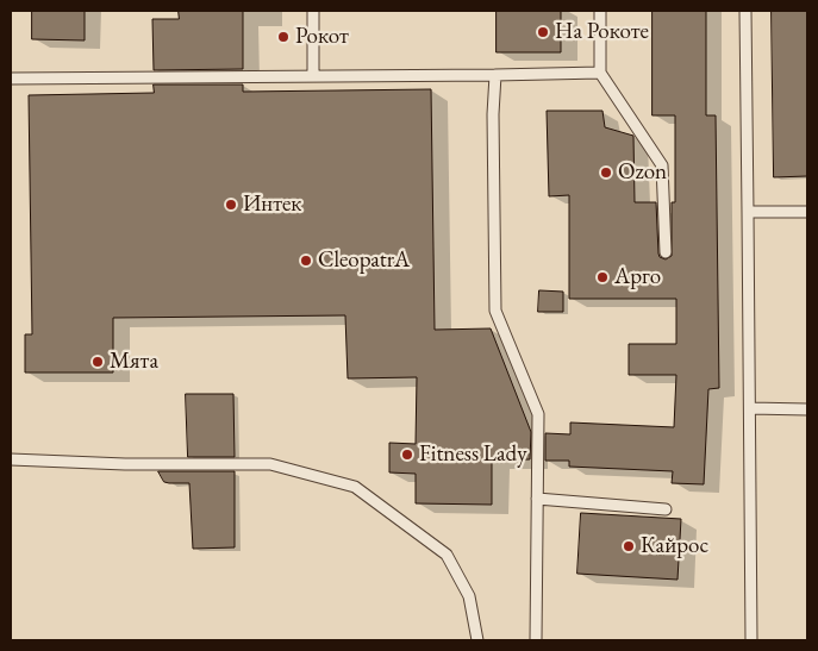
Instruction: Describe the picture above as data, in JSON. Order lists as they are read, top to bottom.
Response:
{
  "places": [
    "На Рокоте",
    "Рокот",
    "Ozon",
    "Интек",
    "CleopatrA",
    "Арго",
    "Мята",
    "Fitness Lady",
    "Кайрос"
  ]
}
